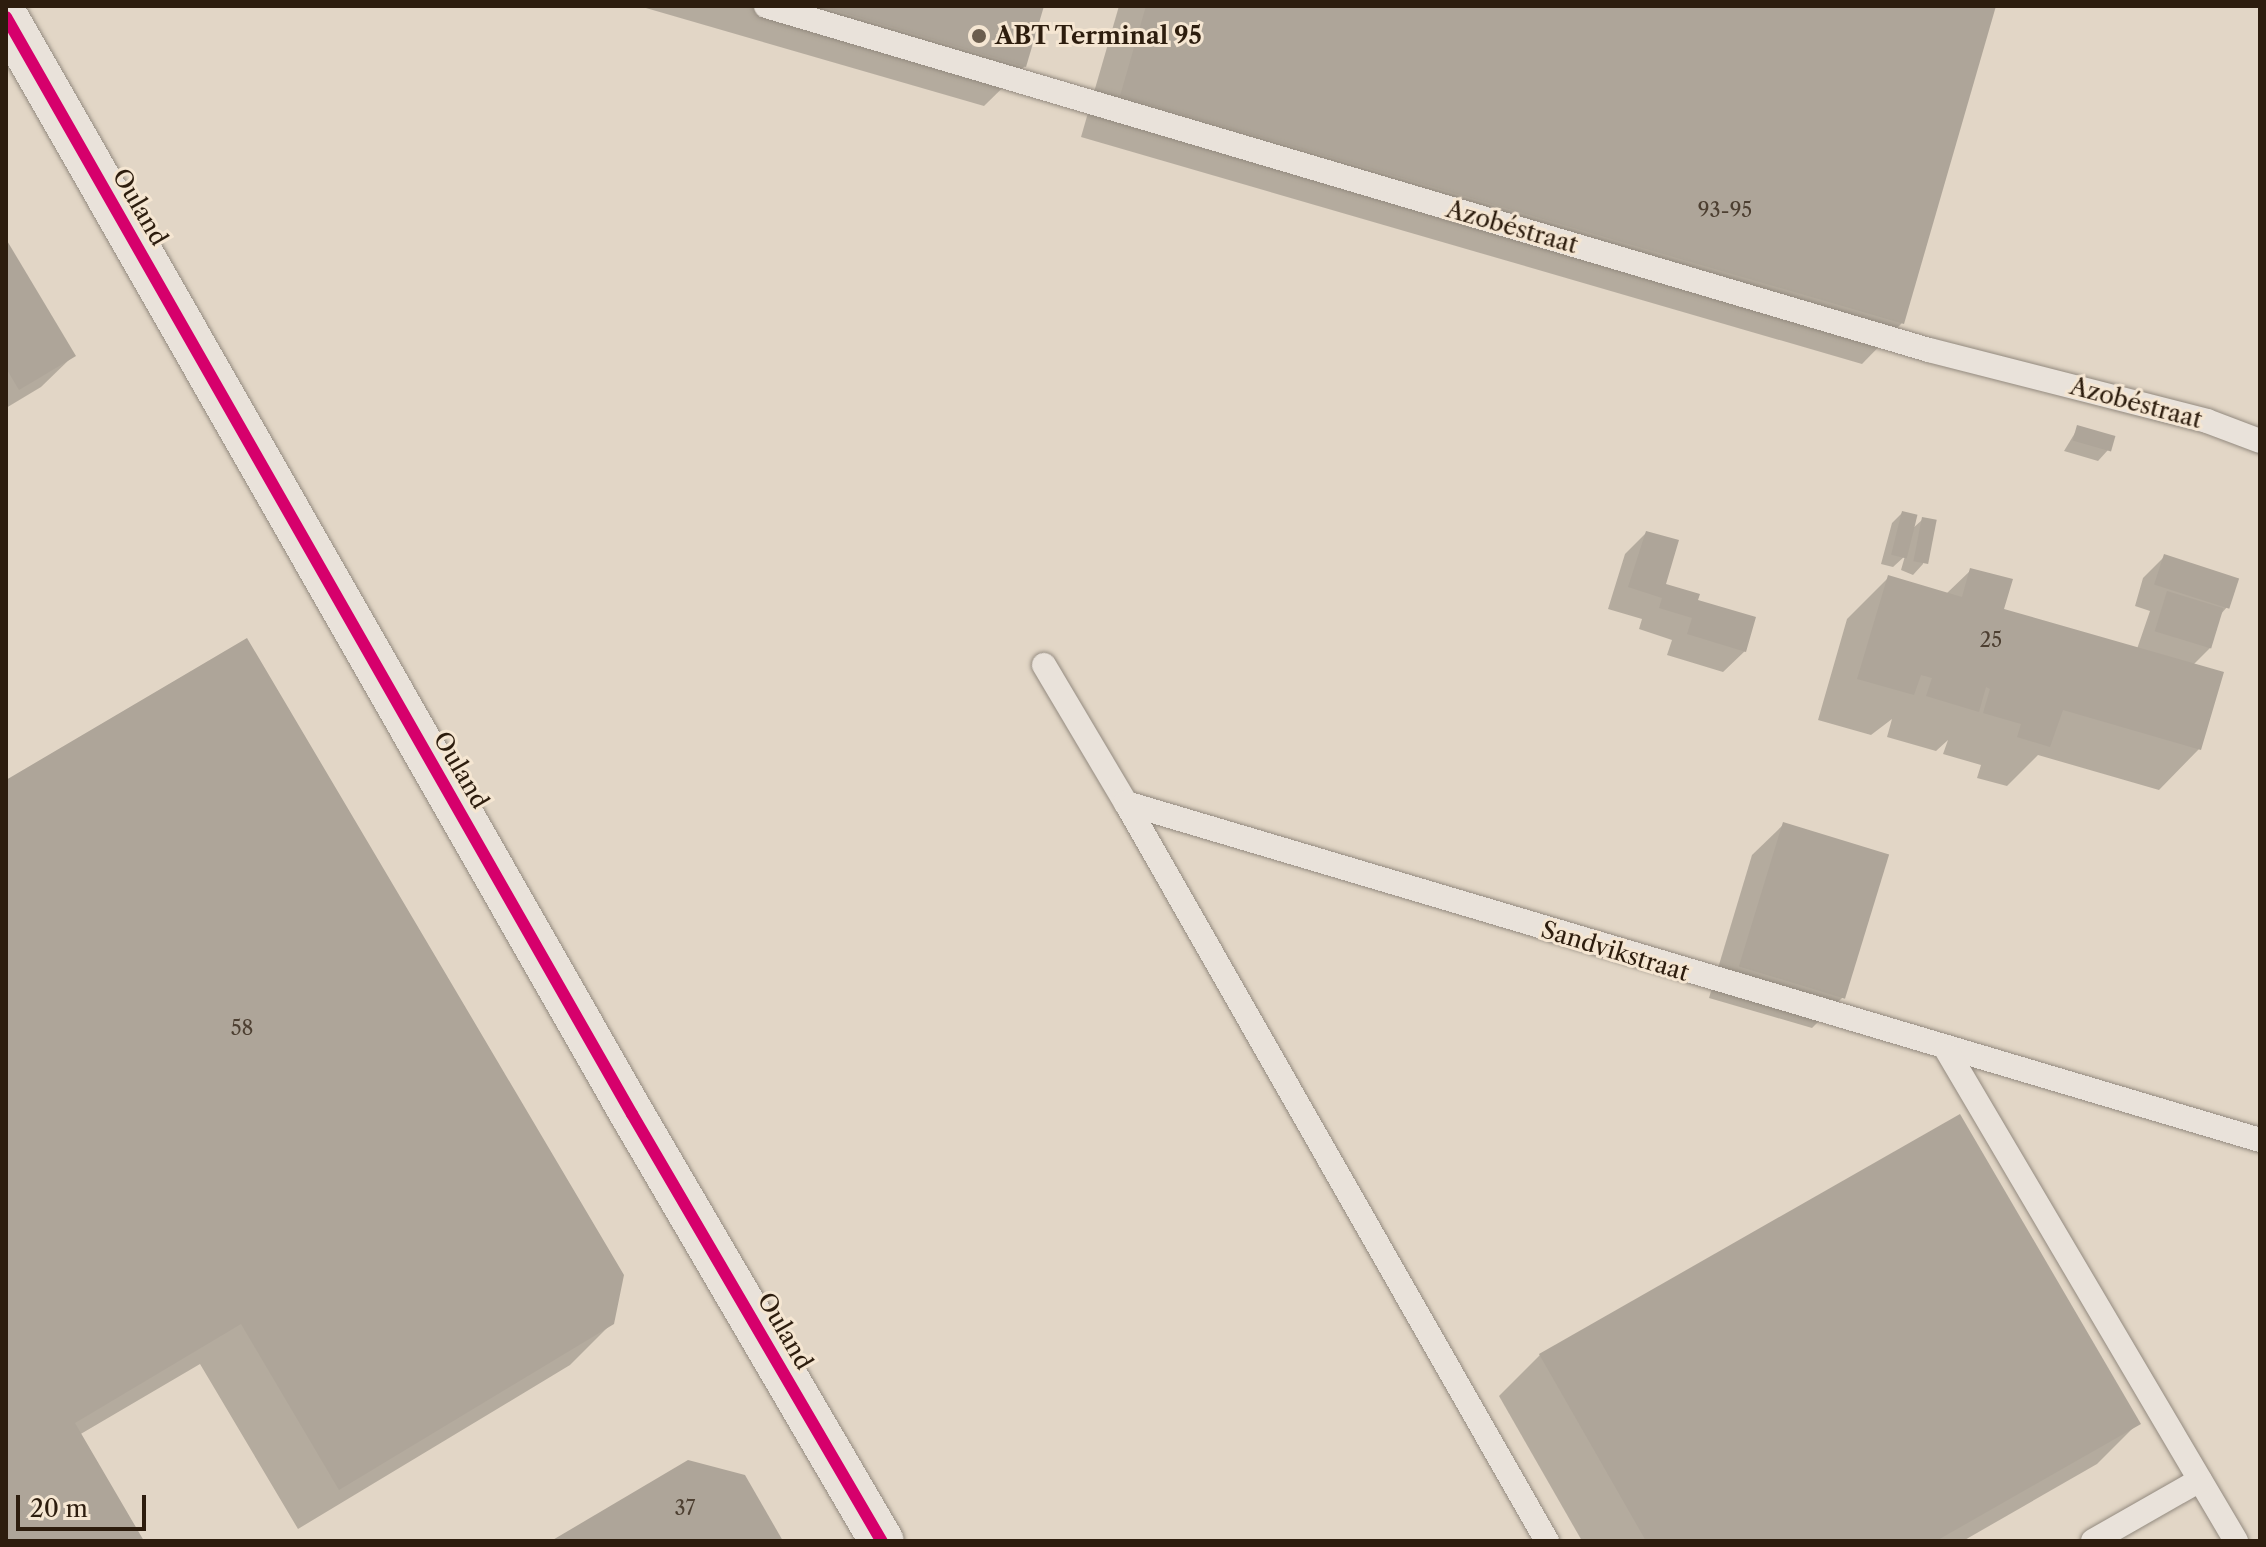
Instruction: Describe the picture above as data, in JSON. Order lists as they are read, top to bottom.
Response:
{
  "streets": {
    "street": ["Ouland"],
    "lane": ["Azobéstraat", "Sandvikstraat"]
  },
  "places": ["ABT Terminal 95"],
  "house_numbers": [
    "93-95",
    "25",
    "58",
    "37"
  ],
  "scale_bar": "20 m"
}
